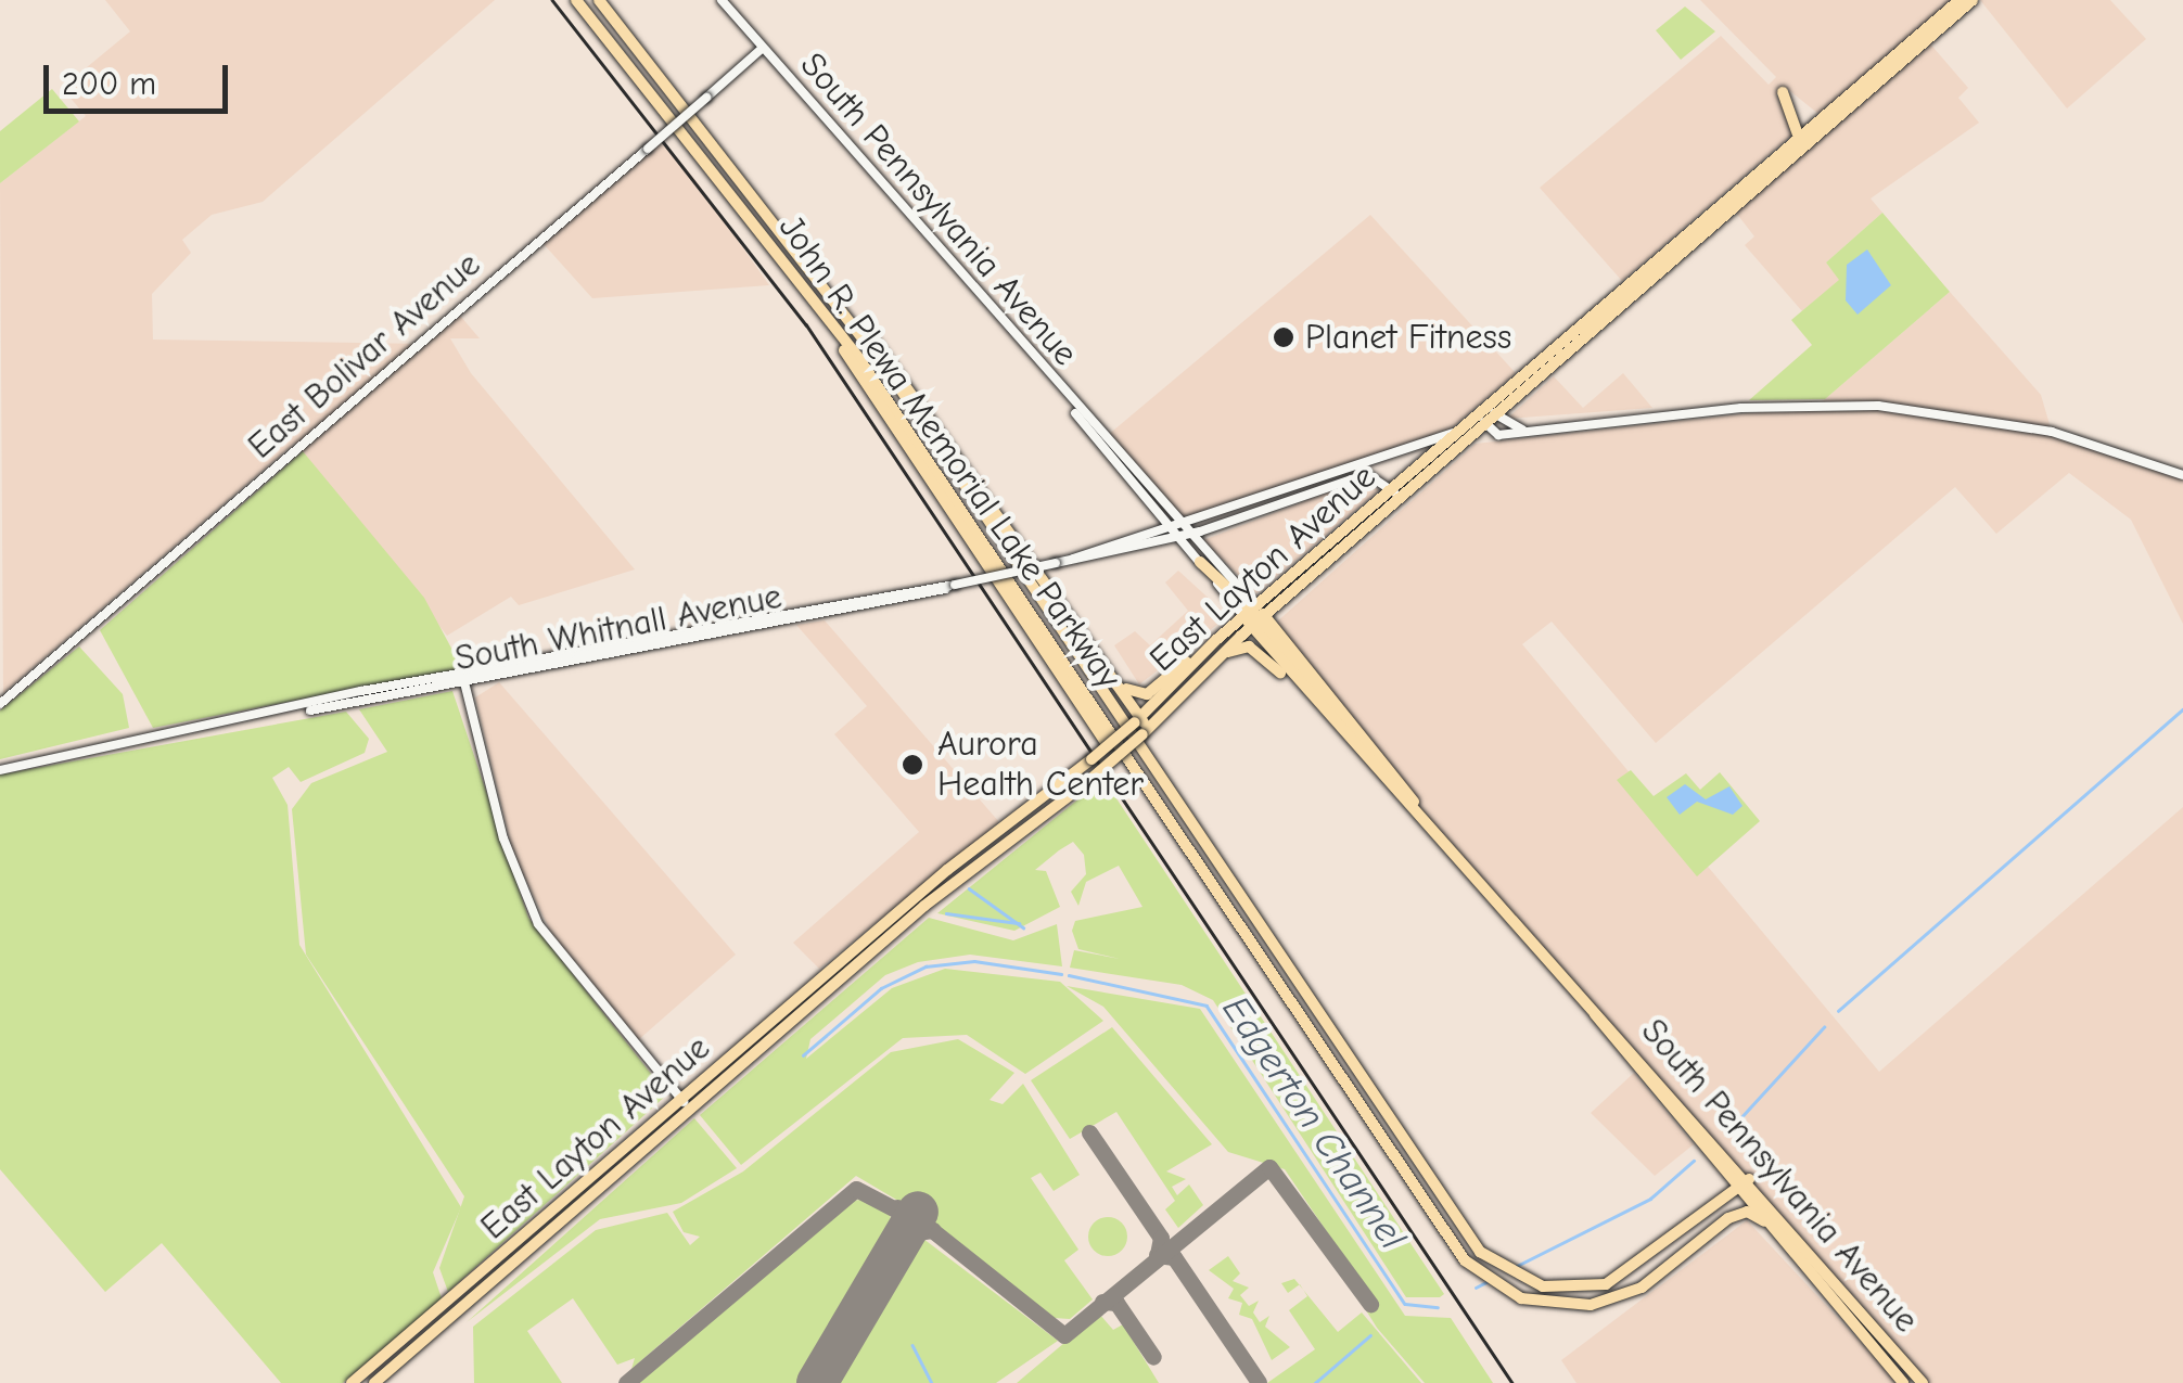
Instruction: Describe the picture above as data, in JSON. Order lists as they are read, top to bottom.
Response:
{
  "streets": {
    "main road": ["South Pennsylvania Avenue", "John R. Plewa Memorial Lake Parkway", "East Layton Avenue"],
    "street": ["East Bolivar Avenue", "South Whitnall Avenue"]
  },
  "crossings": [
    ["South Pennsylvania Avenue", "East Bolivar Avenue"],
    ["South Pennsylvania Avenue", "John R. Plewa Memorial Lake Parkway"],
    ["South Pennsylvania Avenue", "East Layton Avenue"],
    ["South Pennsylvania Avenue", "South Whitnall Avenue"],
    ["East Layton Avenue", "South Whitnall Avenue"]
  ],
  "water": ["Edgerton Channel"],
  "places": ["Planet Fitness", "Aurora Health Center"],
  "scale_bar": "200 m"
}
